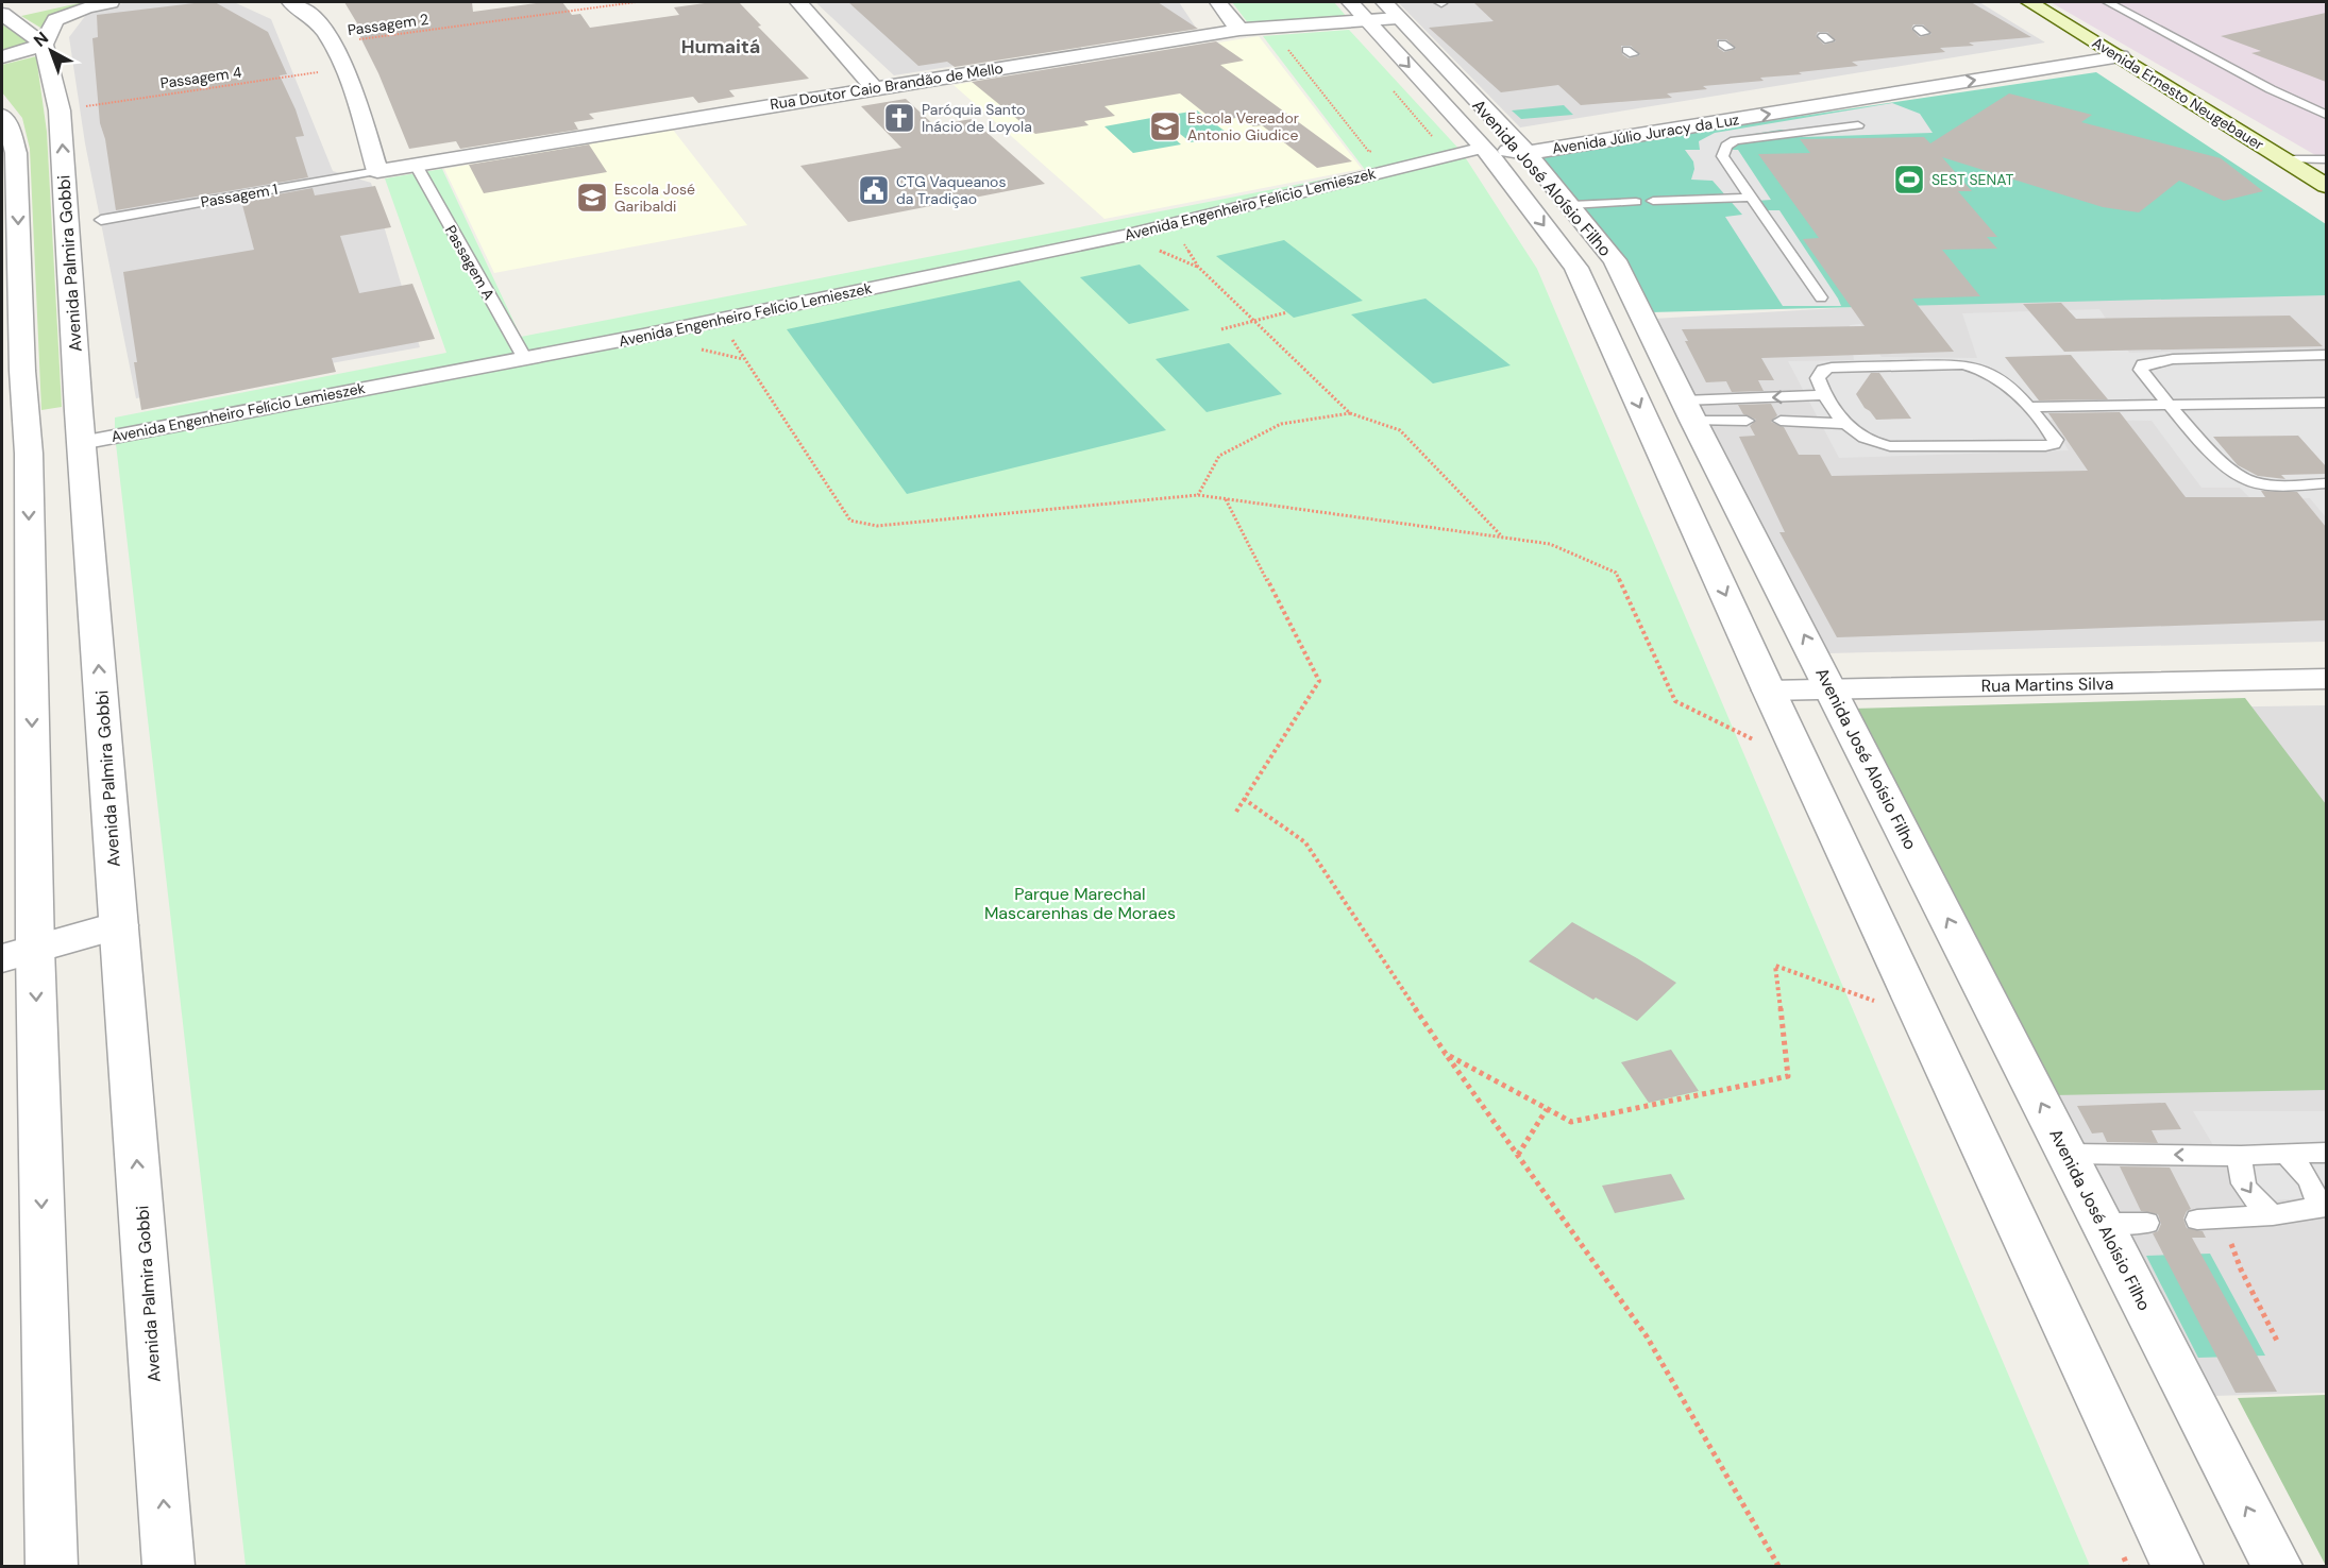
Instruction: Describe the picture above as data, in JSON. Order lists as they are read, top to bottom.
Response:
{
  "streets": {
    "main road": ["Avenida Ernesto Neugebauer"],
    "street": [
      "Rua Doutor Caio Brandão de Mello",
      "Avenida Júlio Juracy da Luz",
      "Avenida José Aloísio Filho",
      "Avenida Engenheiro Felício Lemieszek",
      "Avenida Palmira Gobbi",
      "Rua Martins Silva"
    ],
    "lane": ["Passagem 1", "Passagem A"],
    "path": ["Passagem 2", "Passagem 4"]
  },
  "crossings": [
    ["Passagem 4", "Avenida Palmira Gobbi"],
    ["Rua Doutor Caio Brandão de Mello", "Avenida José Aloísio Filho"],
    ["Rua Doutor Caio Brandão de Mello", "Passagem 1"],
    ["Rua Doutor Caio Brandão de Mello", "Passagem A"],
    ["Avenida Ernesto Neugebauer", "Avenida Júlio Juracy da Luz"],
    ["Avenida Júlio Juracy da Luz", "Avenida José Aloísio Filho"],
    ["Avenida Júlio Juracy da Luz", "Avenida Engenheiro Felício Lemieszek"],
    ["Avenida José Aloísio Filho", "Avenida Engenheiro Felício Lemieszek"],
    ["Avenida José Aloísio Filho", "Rua Martins Silva"],
    ["Avenida Engenheiro Felício Lemieszek", "Passagem A"],
    ["Avenida Engenheiro Felício Lemieszek", "Avenida Palmira Gobbi"]
  ],
  "districts": ["Humaitá"],
  "parks": ["Parque Marechal Mascarenhas de Moraes"],
  "places": {
    "church": ["Paróquia Santo Inácio de Loyola"],
    "school or university": ["Escola Vereador Antonio Giudice", "Escola José Garibaldi"],
    "sports": ["SEST SENAT"],
    "public building": ["CTG Vaqueanos da Tradiçao"]
  },
  "north": "top left"
}
